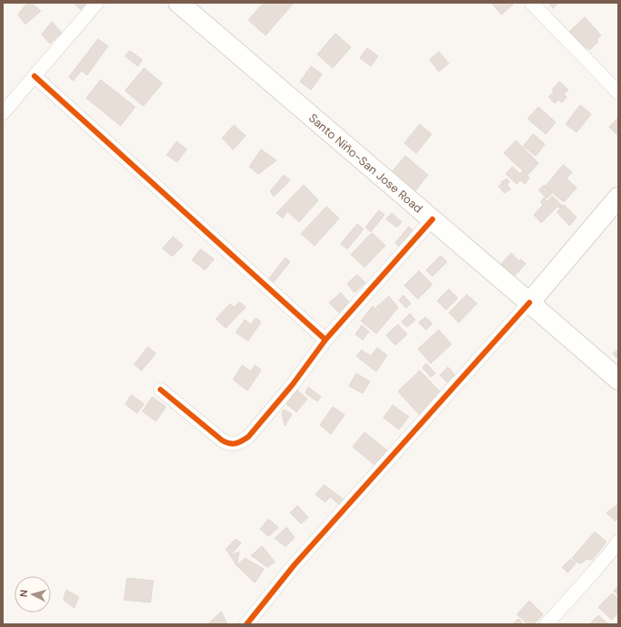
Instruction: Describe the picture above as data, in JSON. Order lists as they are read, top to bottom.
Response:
{
  "streets": {
    "main road": ["Santo Niño-San Jose Road"]
  },
  "north": "left"
}
